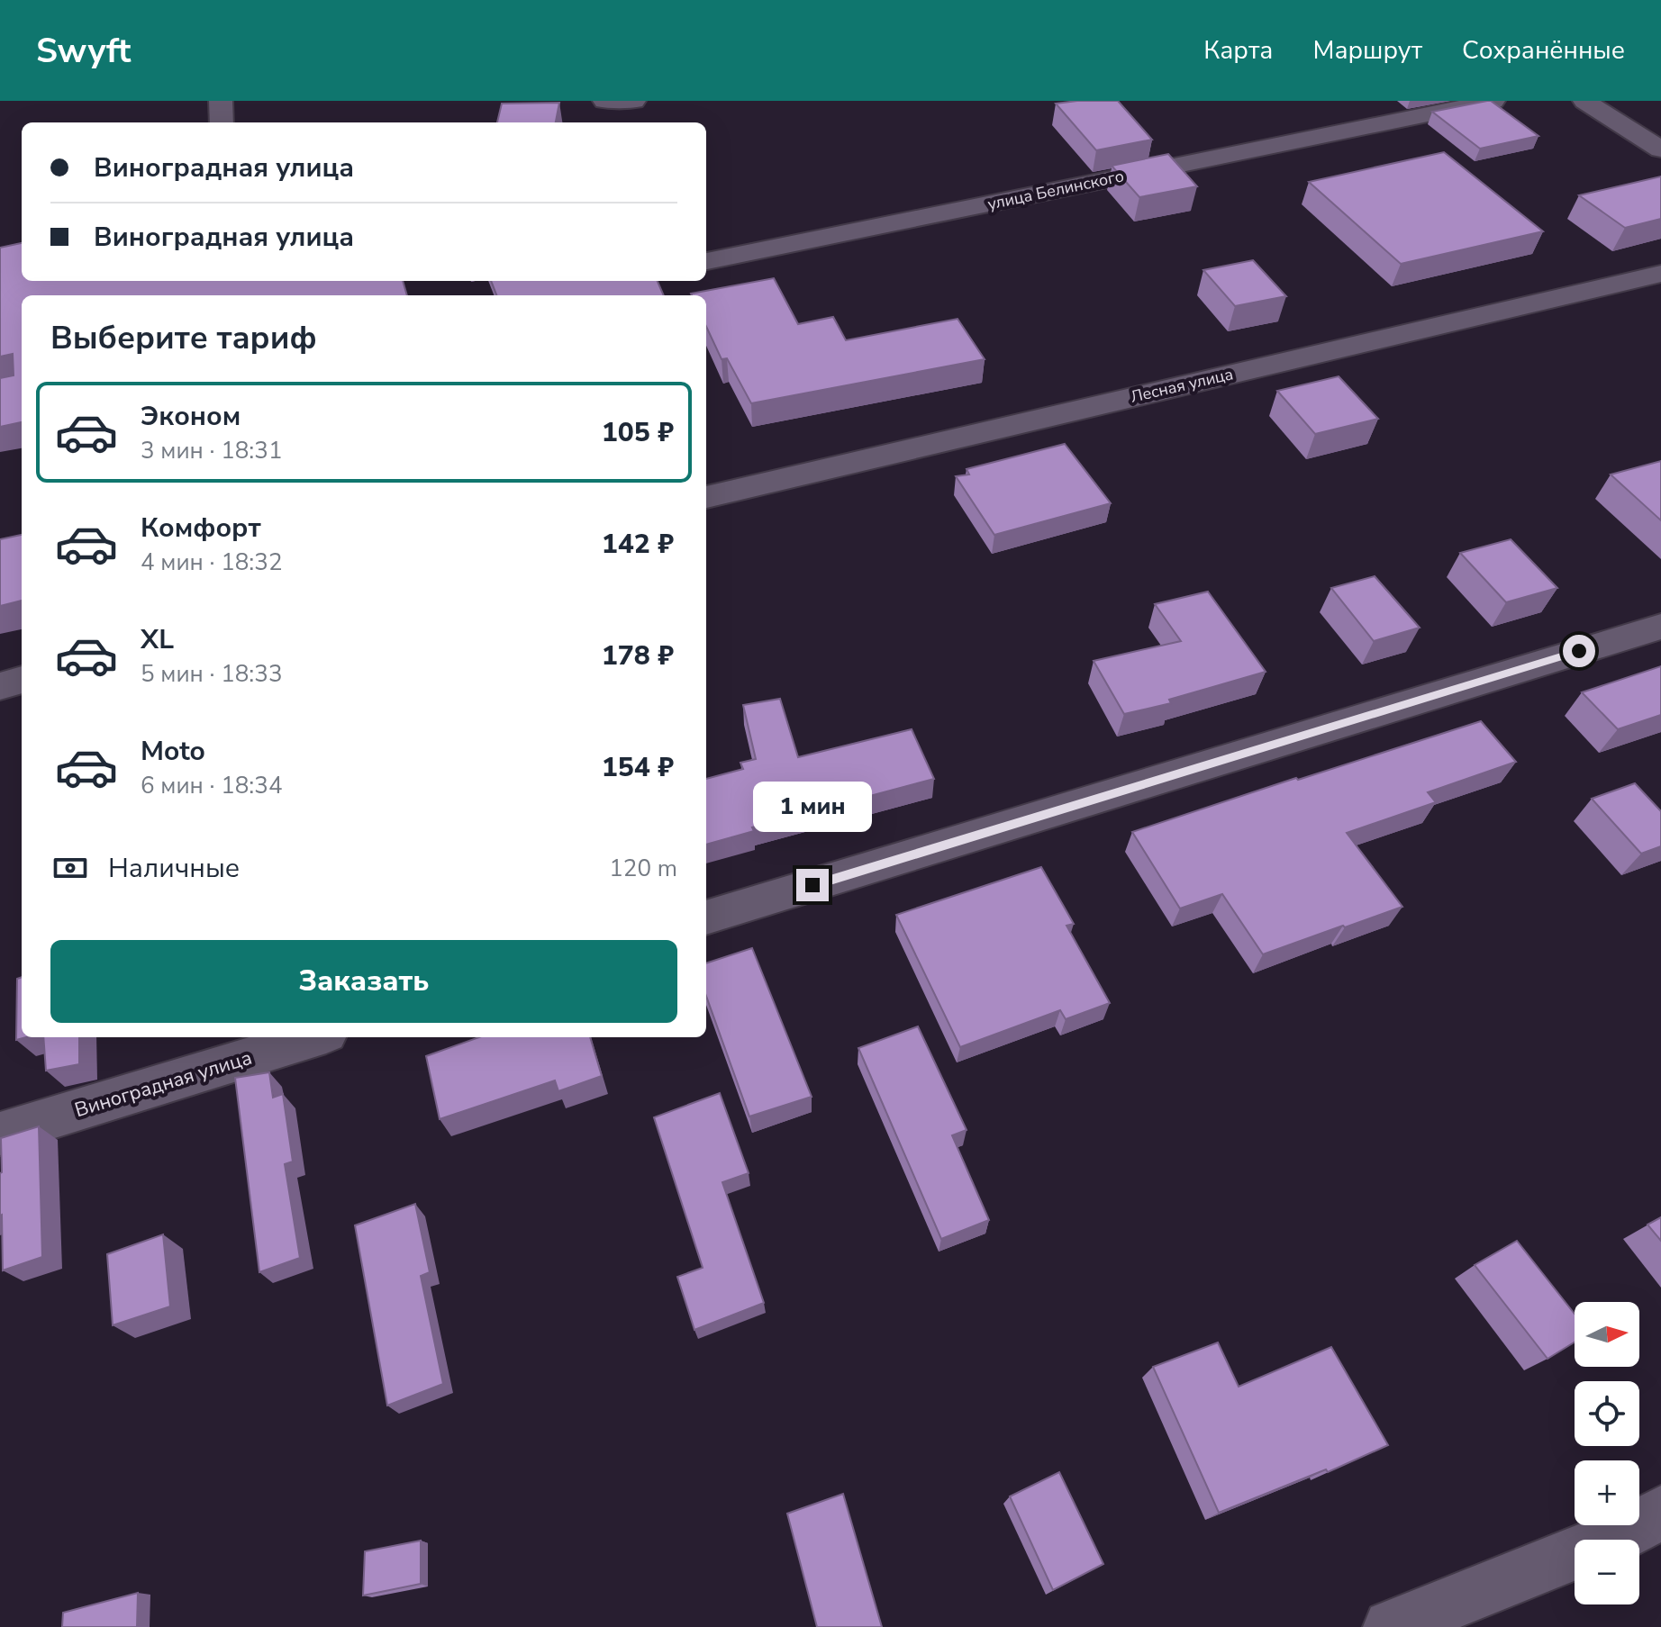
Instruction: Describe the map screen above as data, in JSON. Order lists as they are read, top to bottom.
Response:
{
  "streets": {
    "street": ["улица Белинского", "Лесная улица", "Виноградная улица"]
  },
  "north": "right",
  "page": {
    "header": "Swyft",
    "nav": ["Карта", "Маршрут", "Сохранённые"],
    "banner": ["Виноградная улица", "Виноградная улица"],
    "heading": "Выберите тариф",
    "list": [
      {
        "name": "Эконом",
        "note": "3 мин · 18:31",
        "value": "105 ₽"
      },
      {
        "name": "Комфорт",
        "note": "4 мин · 18:32",
        "value": "142 ₽"
      },
      {
        "name": "XL",
        "note": "5 мин · 18:33",
        "value": "178 ₽"
      },
      {
        "name": "Moto",
        "note": "6 мин · 18:34",
        "value": "154 ₽"
      }
    ],
    "bubble": "1 мин",
    "pay": ["Наличные", "120 m"],
    "buttons": "Заказать",
    "map_buttons": ["+", "−"]
  }
}
